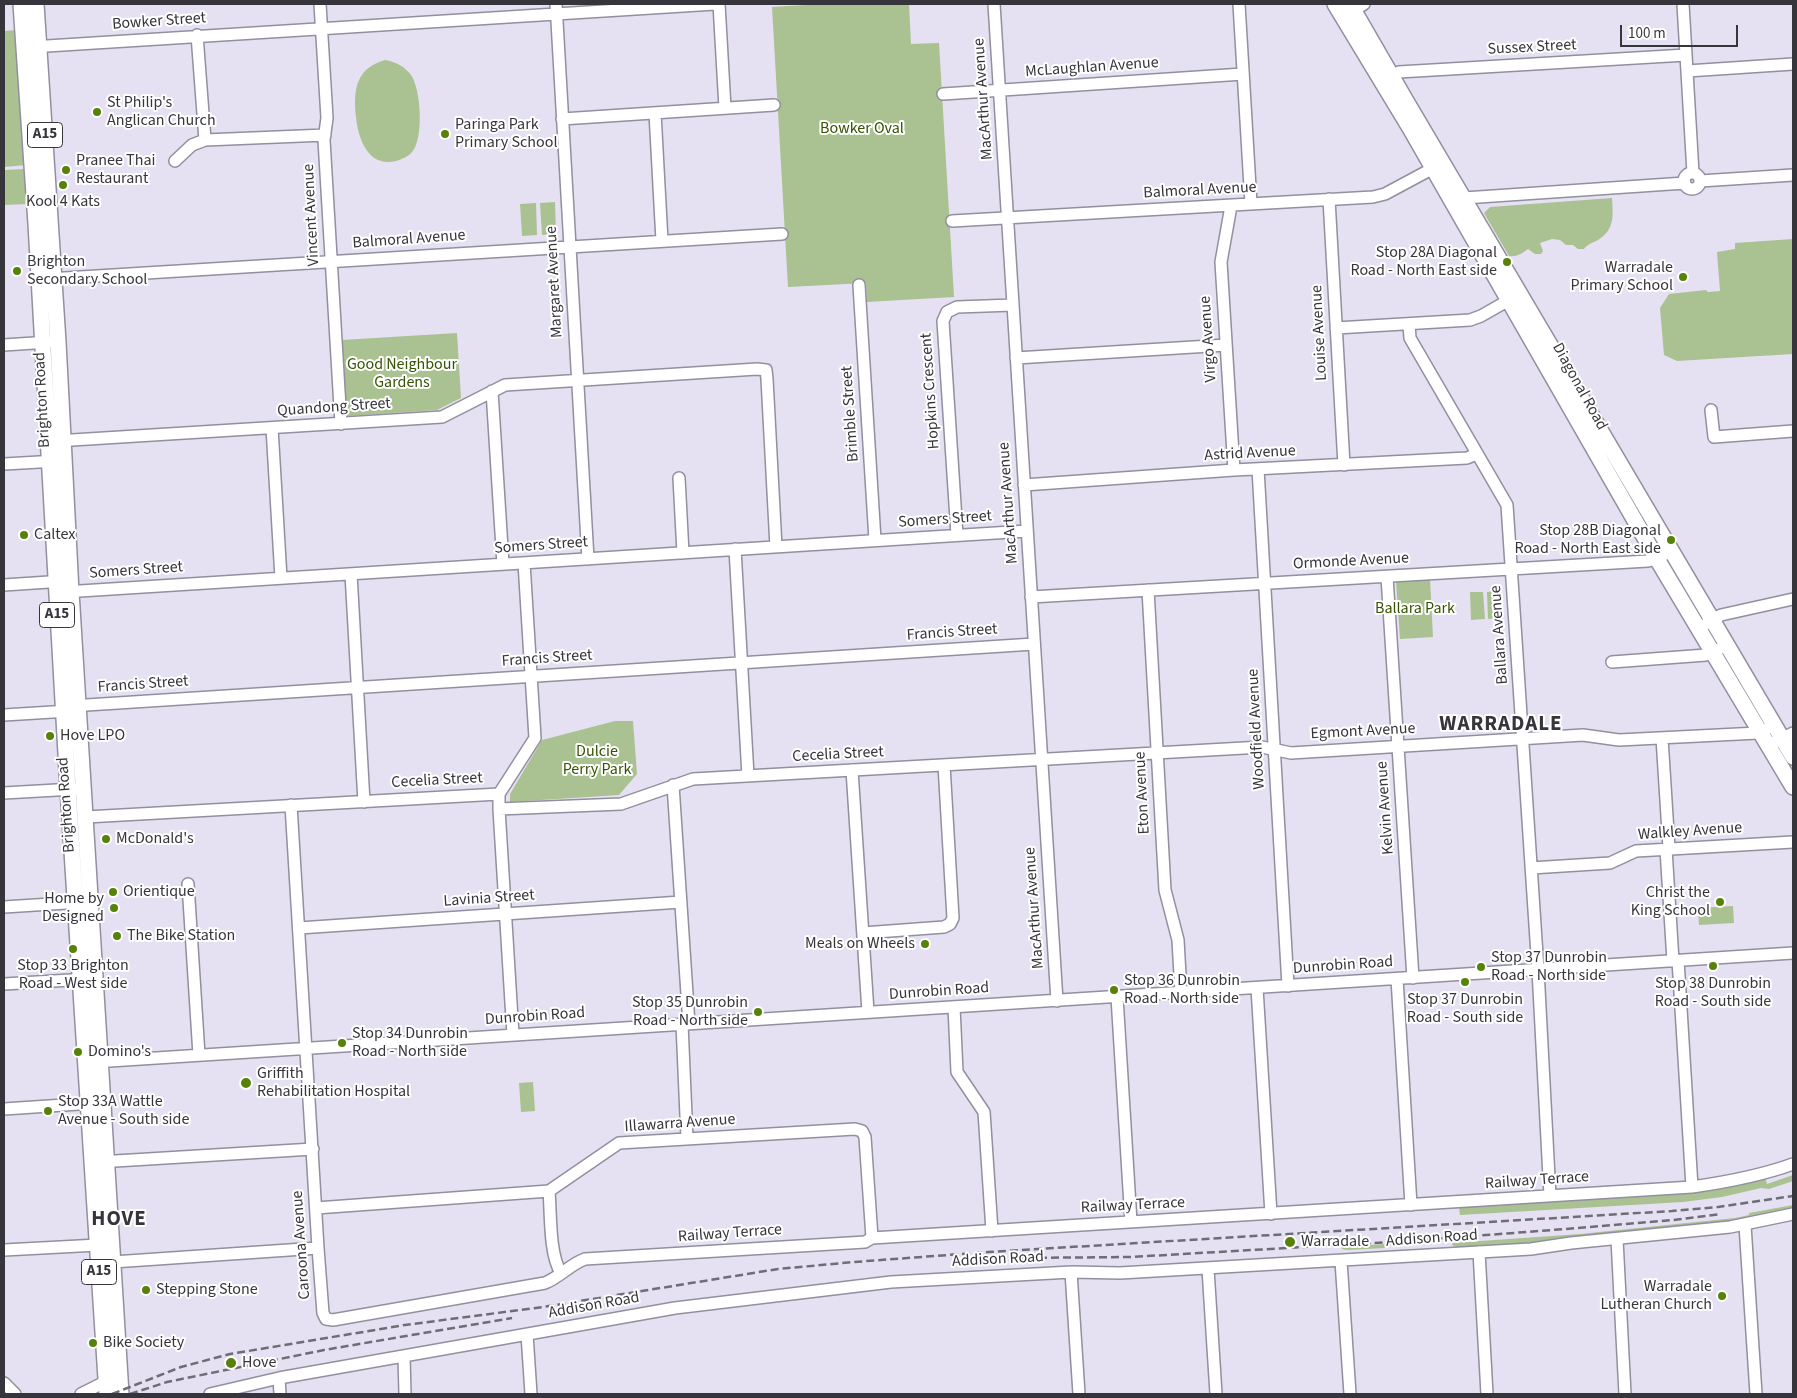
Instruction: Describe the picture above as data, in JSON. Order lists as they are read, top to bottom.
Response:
{
  "streets": {
    "main road": ["A15", "Diagonal Road", "Brighton Road"],
    "street": [
      "Bowker Street",
      "Sussex Street",
      "McLaughlan Avenue",
      "MacArthur Avenue",
      "Balmoral Avenue",
      "Vincent Avenue",
      "Margaret Avenue",
      "Louise Avenue",
      "Virgo Avenue",
      "Hopkins Crescent",
      "Quandong Street",
      "Brimble Street",
      "Astrid Avenue",
      "Somers Street",
      "Ormonde Avenue",
      "Francis Street",
      "Ballara Avenue",
      "Woodfield Avenue",
      "Egmont Avenue",
      "Cecelia Street",
      "Eton Avenue",
      "Kelvin Avenue",
      "Walkley Avenue",
      "Lavinia Street",
      "Dunrobin Road",
      "Illawarra Avenue",
      "Railway Terrace",
      "Addison Road",
      "Caroona Avenue"
    ]
  },
  "crossings": [
    ["Bowker Street", "Vincent Avenue"],
    ["Bowker Street", "Margaret Avenue"],
    ["Bowker Street", "Brighton Road"],
    ["Sussex Street", "Diagonal Road"],
    ["McLaughlan Avenue", "MacArthur Avenue"],
    ["MacArthur Avenue", "Balmoral Avenue"],
    ["MacArthur Avenue", "Hopkins Crescent"],
    ["MacArthur Avenue", "Astrid Avenue"],
    ["MacArthur Avenue", "Somers Street"],
    ["MacArthur Avenue", "Ormonde Avenue"],
    ["MacArthur Avenue", "Francis Street"],
    ["MacArthur Avenue", "Egmont Avenue"],
    ["MacArthur Avenue", "Cecelia Street"],
    ["MacArthur Avenue", "Dunrobin Road"],
    ["Balmoral Avenue", "Vincent Avenue"],
    ["Balmoral Avenue", "Margaret Avenue"],
    ["Balmoral Avenue", "Louise Avenue"],
    ["Balmoral Avenue", "Virgo Avenue"],
    ["Balmoral Avenue", "Diagonal Road"],
    ["Balmoral Avenue", "Brighton Road"],
    ["Vincent Avenue", "Quandong Street"],
    ["Margaret Avenue", "Quandong Street"],
    ["Margaret Avenue", "Somers Street"],
    ["Louise Avenue", "Astrid Avenue"],
    ["Virgo Avenue", "Astrid Avenue"],
    ["Diagonal Road", "Ormonde Avenue"],
    ["Diagonal Road", "Egmont Avenue"],
    ["Hopkins Crescent", "Somers Street"],
    ["Brighton Road", "Quandong Street"],
    ["Brighton Road", "Somers Street"],
    ["Brighton Road", "Francis Street"],
    ["Brighton Road", "Cecelia Street"],
    ["Brighton Road", "Dunrobin Road"],
    ["Quandong Street", "Somers Street"],
    ["Brimble Street", "Somers Street"],
    ["Astrid Avenue", "Ballara Avenue"],
    ["Astrid Avenue", "Woodfield Avenue"],
    ["Ormonde Avenue", "Ballara Avenue"],
    ["Ormonde Avenue", "Woodfield Avenue"],
    ["Ormonde Avenue", "Eton Avenue"],
    ["Ormonde Avenue", "Kelvin Avenue"],
    ["Ballara Avenue", "Egmont Avenue"],
    ["Ballara Avenue", "Walkley Avenue"],
    ["Ballara Avenue", "Dunrobin Road"],
    ["Ballara Avenue", "Railway Terrace"],
    ["Woodfield Avenue", "Egmont Avenue"],
    ["Woodfield Avenue", "Dunrobin Road"],
    ["Egmont Avenue", "Cecelia Street"],
    ["Egmont Avenue", "Eton Avenue"],
    ["Egmont Avenue", "Kelvin Avenue"],
    ["Cecelia Street", "Caroona Avenue"],
    ["Eton Avenue", "Dunrobin Road"],
    ["Kelvin Avenue", "Dunrobin Road"],
    ["Lavinia Street", "Caroona Avenue"],
    ["Dunrobin Road", "Caroona Avenue"],
    ["Illawarra Avenue", "Railway Terrace"],
    ["Railway Terrace", "Caroona Avenue"]
  ],
  "districts": ["WARRADALE", "HOVE"],
  "parks": [
    "Bowker Oval",
    "Good Neighbour Gardens",
    "Ballara Park",
    "Dulcie Perry Park"
  ],
  "places": [
    "St Philip's Anglican Church",
    "Paringa Park Primary School",
    "Pranee Thai Restaurant",
    "Kool 4 Kats",
    "Stop 28A Diagonal Road - North East side",
    "Brighton Secondary School",
    "Warradale Primary School",
    "Caltex",
    "Stop 28B Diagonal Road - North East side",
    "Hove LPO",
    "McDonald's",
    "Orientique",
    "Christ the King School",
    "Home by Designed",
    "The Bike Station",
    "Meals on Wheels",
    "Stop 33 Brighton Road - West side",
    "Stop 38 Dunrobin Road - South side",
    "Stop 37 Dunrobin Road - North side",
    "Stop 37 Dunrobin Road - South side",
    "Stop 36 Dunrobin Road - North side",
    "Stop 35 Dunrobin Road - North side",
    "Stop 34 Dunrobin Road - North side",
    "Domino's",
    "Griffith Rehabilitation Hospital",
    "Stop 33A Wattle Avenue - South side",
    "Warradale",
    "Stepping Stone",
    "Warradale Lutheran Church",
    "Bike Society",
    "Hove"
  ],
  "scale_bar": "100 m"
}
